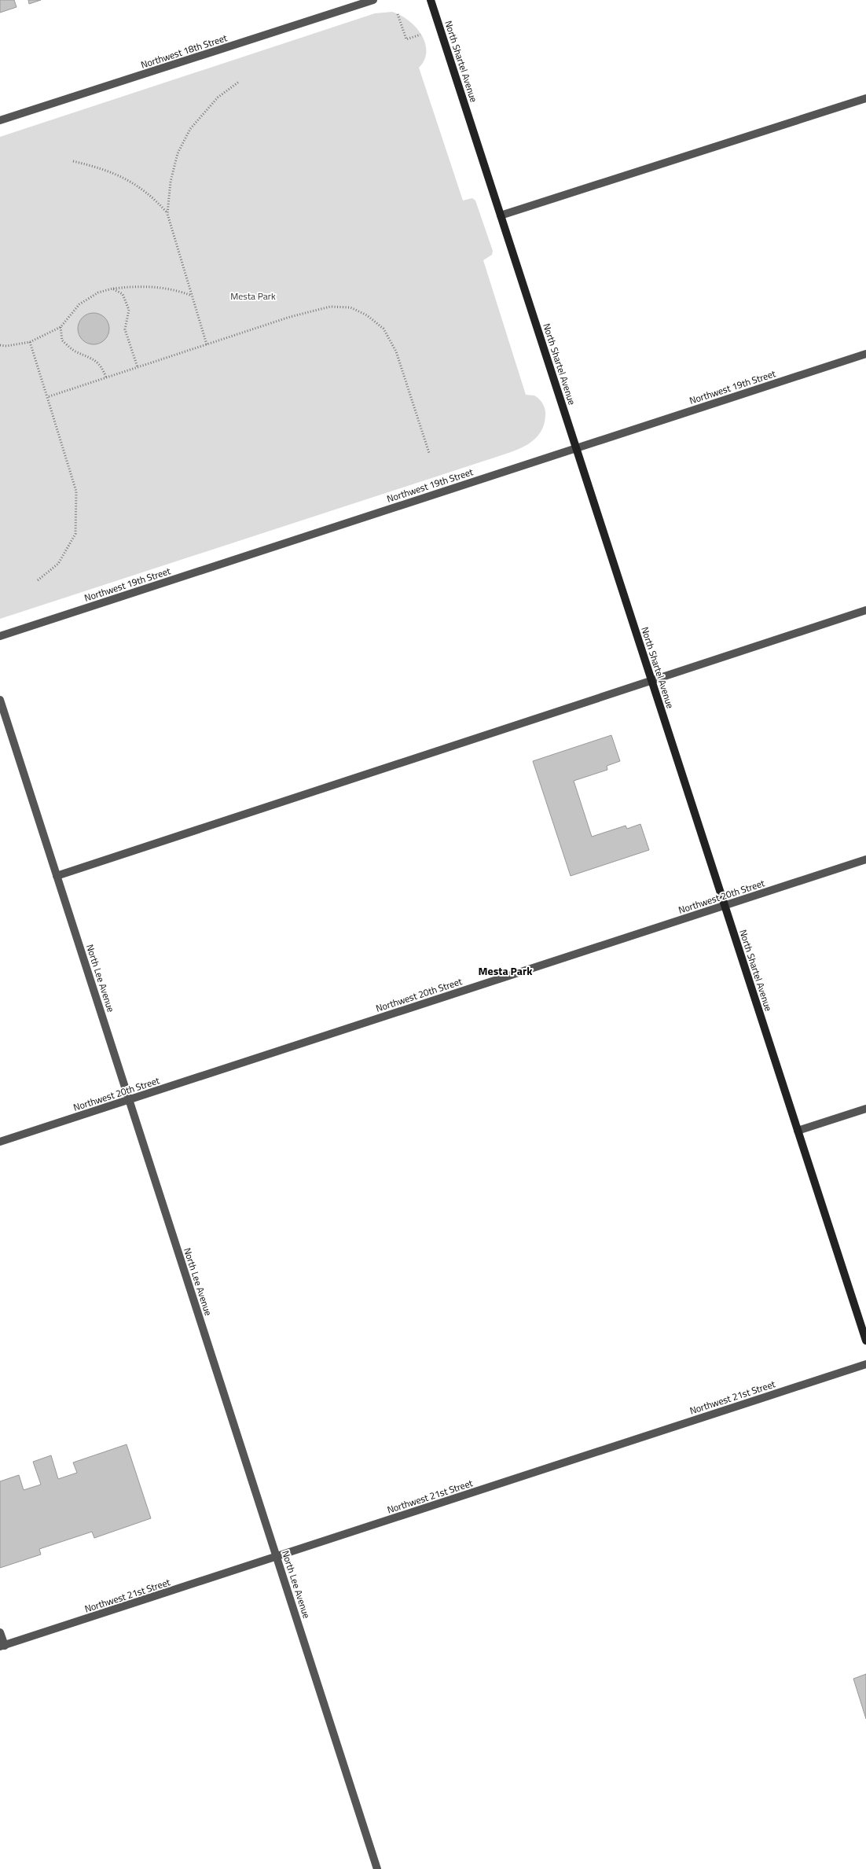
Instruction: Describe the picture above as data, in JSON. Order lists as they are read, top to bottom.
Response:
{
  "streets": {
    "street": [
      "Northwest 18th Street",
      "North Shartel Avenue",
      "Northwest 19th Street",
      "Northwest 20th Street",
      "North Lee Avenue",
      "Northwest 21st Street"
    ]
  },
  "crossings": [
    ["North Shartel Avenue", "Northwest 19th Street"],
    ["North Shartel Avenue", "Northwest 20th Street"],
    ["Northwest 20th Street", "North Lee Avenue"],
    ["North Lee Avenue", "Northwest 21st Street"]
  ],
  "districts": ["Mesta Park"],
  "parks": ["Mesta Park"]
}
